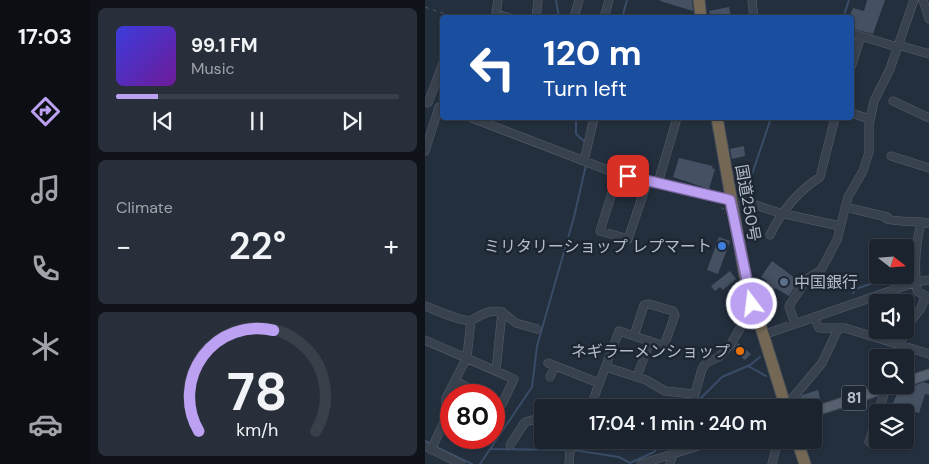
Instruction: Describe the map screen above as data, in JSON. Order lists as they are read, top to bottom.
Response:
{
  "streets": {
    "highway": ["国道250号"],
    "main road": ["81"]
  },
  "places": ["ミリタリーショップ レプマート", "中国銀行", "ネギラーメンショップ"],
  "north": "right",
  "page": {
    "tabs": "17:03",
    "turn": ["120 m", "Turn left"],
    "song": ["99.1 FM", "Music"],
    "tile": "Climate",
    "heat": ["−", "22°", "+"],
    "limit": "80",
    "trip": "17:04 · 1 min · 240 m",
    "gauge": ["78", "km/h"]
  }
}
